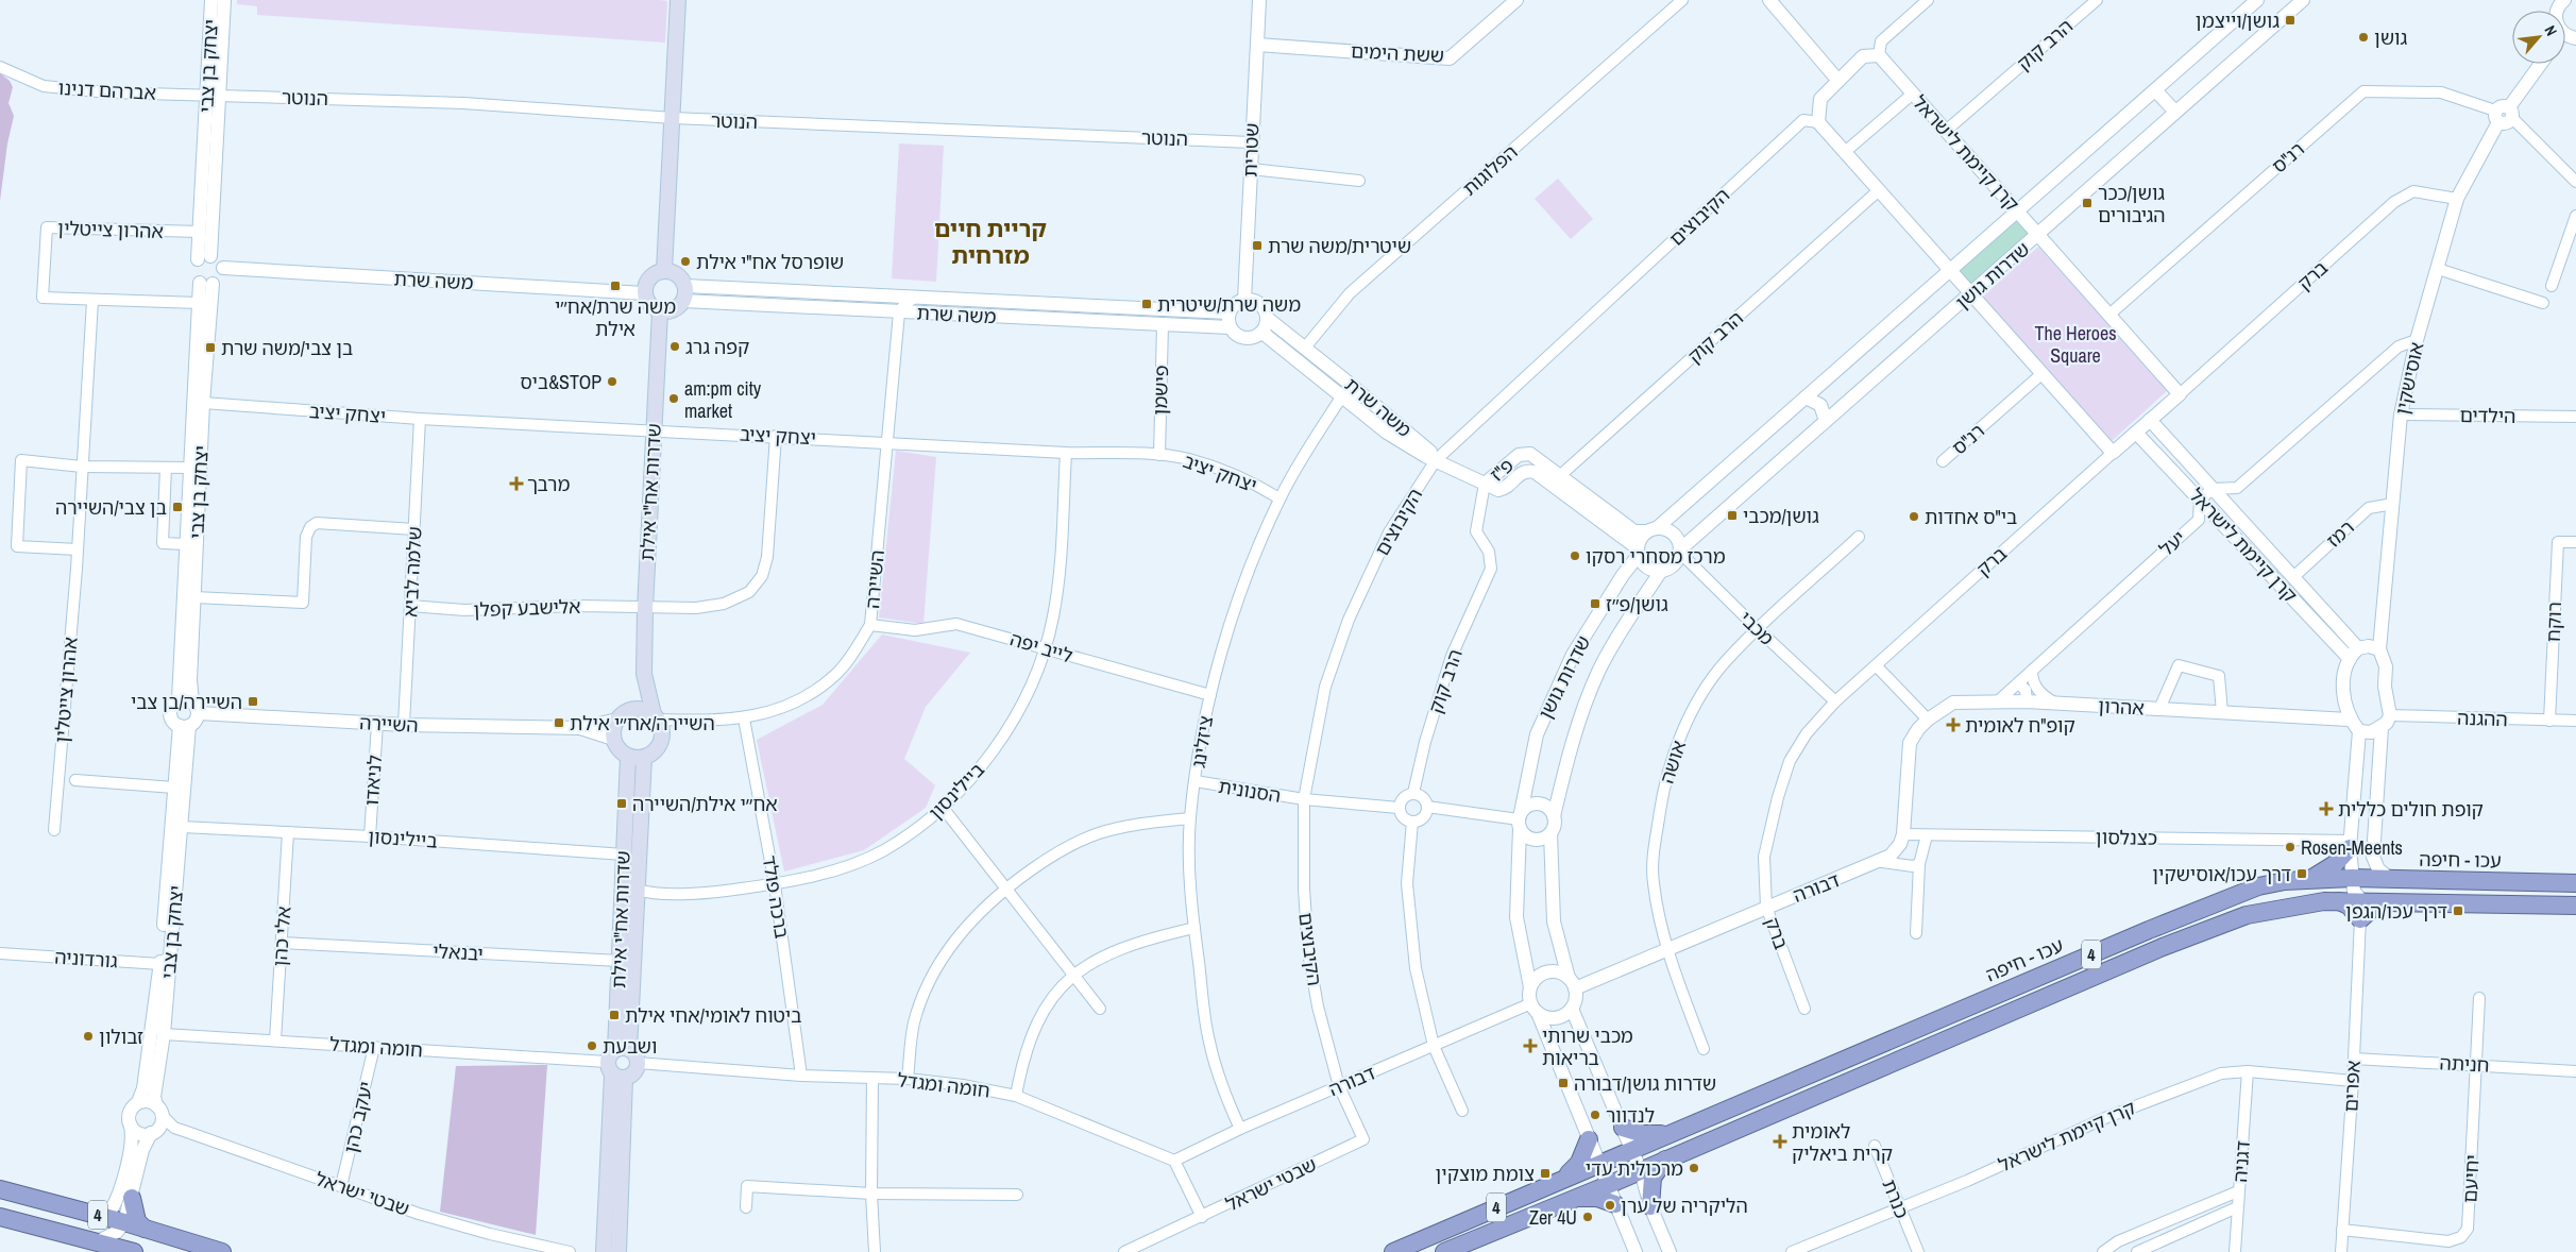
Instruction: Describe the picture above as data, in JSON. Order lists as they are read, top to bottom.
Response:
{
  "streets": {
    "highway": ["עכו - חיפה", "4"],
    "main road": ["שדרות אח\"י אילת"],
    "street": [
      "הרב קוק",
      "ששת הימים",
      "יצחק בן צבי",
      "אברהם דנינו",
      "הנוטר",
      "שטרית",
      "קרן קיימת לישראל",
      "רנ\"ס",
      "הפלוגות",
      "הקיבוצים",
      "אהרון צייטלין",
      "שדרות גושן",
      "ברק",
      "משה שרת",
      "אוסישקין",
      "פישמן",
      "יצחק יציב",
      "הילדים",
      "פ\"ז",
      "רמז",
      "יעל",
      "שלמה לביא",
      "השיירה",
      "אלישבע קפלן",
      "רוקח",
      "מכבי",
      "לייב יפה",
      "אהרון",
      "ההגנה",
      "ציזלינג",
      "אושה",
      "לניאדו",
      "ביילינסון",
      "הסנונית",
      "כצנלסון",
      "דבורה",
      "ברכה פולד",
      "אלי כהן",
      "יבנאלי",
      "גורדוניה",
      "חומה ומגדל",
      "חניתה",
      "אפרים",
      "יעקב כהן",
      "דגניה",
      "יחיעם",
      "שבטי ישראל",
      "כנרת"
    ]
  },
  "crossings": [
    ["הרב קוק", "קרן קיימת לישראל"],
    ["הרב קוק", "משה שרת"],
    ["הרב קוק", "פ\"ז"],
    ["הרב קוק", "הסנונית"],
    ["ששת הימים", "שטרית"],
    ["יצחק בן צבי", "אברהם דנינו"],
    ["יצחק בן צבי", "הנוטר"],
    ["יצחק בן צבי", "אהרון צייטלין"],
    ["יצחק בן צבי", "משה שרת"],
    ["יצחק בן צבי", "יצחק יציב"],
    ["יצחק בן צבי", "השיירה"],
    ["יצחק בן צבי", "ביילינסון"],
    ["יצחק בן צבי", "4"],
    ["יצחק בן צבי", "גורדוניה"],
    ["יצחק בן צבי", "חומה ומגדל"],
    ["יצחק בן צבי", "שבטי ישראל"],
    ["אברהם דנינו", "הנוטר"],
    ["הנוטר", "שטרית"],
    ["שטרית", "משה שרת"],
    ["קרן קיימת לישראל", "רנ\"ס"],
    ["קרן קיימת לישראל", "שדרות גושן"],
    ["קרן קיימת לישראל", "ברק"],
    ["קרן קיימת לישראל", "רמז"],
    ["קרן קיימת לישראל", "יעל"],
    ["קרן קיימת לישראל", "אפרים"],
    ["קרן קיימת לישראל", "דגניה"],
    ["קרן קיימת לישראל", "כנרת"],
    ["רנ\"ס", "אוסישקין"],
    ["הפלוגות", "משה שרת"],
    ["הקיבוצים", "משה שרת"],
    ["הקיבוצים", "הסנונית"],
    ["הקיבוצים", "דבורה"],
    ["הקיבוצים", "שבטי ישראל"],
    ["שדרות גושן", "פ\"ז"],
    ["שדרות גושן", "מכבי"],
    ["שדרות גושן", "דבורה"],
    ["ברק", "אוסישקין"],
    ["ברק", "מכבי"],
    ["ברק", "דבורה"],
    ["משה שרת", "פישמן"],
    ["משה שרת", "פ\"ז"],
    ["משה שרת", "שדרות אח\"י אילת"],
    ["משה שרת", "השיירה"],
    ["משה שרת", "ציזלינג"],
    ["אוסישקין", "הילדים"],
    ["אוסישקין", "רמז"],
    ["אוסישקין", "ההגנה"],
    ["פישמן", "יצחק יציב"],
    ["יצחק יציב", "שדרות אח\"י אילת"],
    ["יצחק יציב", "שלמה לביא"],
    ["יצחק יציב", "השיירה"],
    ["יצחק יציב", "אלישבע קפלן"],
    ["יצחק יציב", "ציזלינג"],
    ["יצחק יציב", "ביילינסון"],
    ["פ\"ז", "מכבי"],
    ["שדרות אח\"י אילת", "השיירה"],
    ["שדרות אח\"י אילת", "אלישבע קפלן"],
    ["שדרות אח\"י אילת", "ביילינסון"],
    ["שדרות אח\"י אילת", "יבנאלי"],
    ["יעל", "אהרון"],
    ["שלמה לביא", "השיירה"],
    ["שלמה לביא", "אלישבע קפלן"],
    ["השיירה", "לייב יפה"],
    ["השיירה", "לניאדו"],
    ["השיירה", "ברכה פולד"],
    ["רוקח", "ההגנה"],
    ["מכבי", "אושה"],
    ["לייב יפה", "ציזלינג"],
    ["לייב יפה", "ביילינסון"],
    ["אהרון", "כצנלסון"],
    ["ציזלינג", "הסנונית"],
    ["ציזלינג", "דבורה"],
    ["אושה", "דבורה"],
    ["לניאדו", "ביילינסון"],
    ["ביילינסון", "ברכה פולד"],
    ["ביילינסון", "אלי כהן"],
    ["עכו - חיפה", "4"],
    ["דבורה", "חומה ומגדל"],
    ["דבורה", "שבטי ישראל"],
    ["ברכה פולד", "חומה ומגדל"],
    ["אלי כהן", "יבנאלי"],
    ["אלי כהן", "חומה ומגדל"],
    ["חומה ומגדל", "יעקב כהן"],
    ["חניתה", "אפרים"],
    ["חניתה", "יחיעם"],
    ["אפרים", "יחיעם"],
    ["יעקב כהן", "שבטי ישראל"]
  ],
  "districts": ["קריית חיים מזרחית"],
  "parks": ["The Heroes Square"],
  "places": {
    "transit": [
      "גושן/וייצמן",
      "גושן/ככר הגיבורים",
      "שיטרית/משה שרת",
      "משה שרת/אח״י אילת",
      "משה שרת/שיטרית",
      "בן צבי/משה שרת",
      "בן צבי/השיירה",
      "גושן/מכבי",
      "גושן/פ״ז",
      "השיירה/בן צבי",
      "השיירה/אח״י אילת",
      "אח״י אילת/השיירה",
      "דרך עכו/אוסישקין",
      "דרך עכו/הגפן",
      "ביטוח לאומי/אחי אילת",
      "שדרות גושן/דבורה",
      "צומת מוצקין"
    ],
    "other": [
      "גושן",
      "שופרסל אח\"י אילת",
      "קפה גרג",
      "ביס&STOP",
      "am:pm city market",
      "בי\"ס אחדות",
      "מרכז מסחרי רסקו",
      "Rosen-Meents",
      "זבולון",
      "ושבעת",
      "לנדוור",
      "מרכולית עדי",
      "הליקריה של ערן",
      "Zer 4U"
    ],
    "health": [
      "מרבך",
      "קופ\"ח לאומית",
      "קופת חולים כללית",
      "מכבי שרותי בריאות",
      "לאומית קרית ביאליק"
    ]
  },
  "north": "top right"
}
